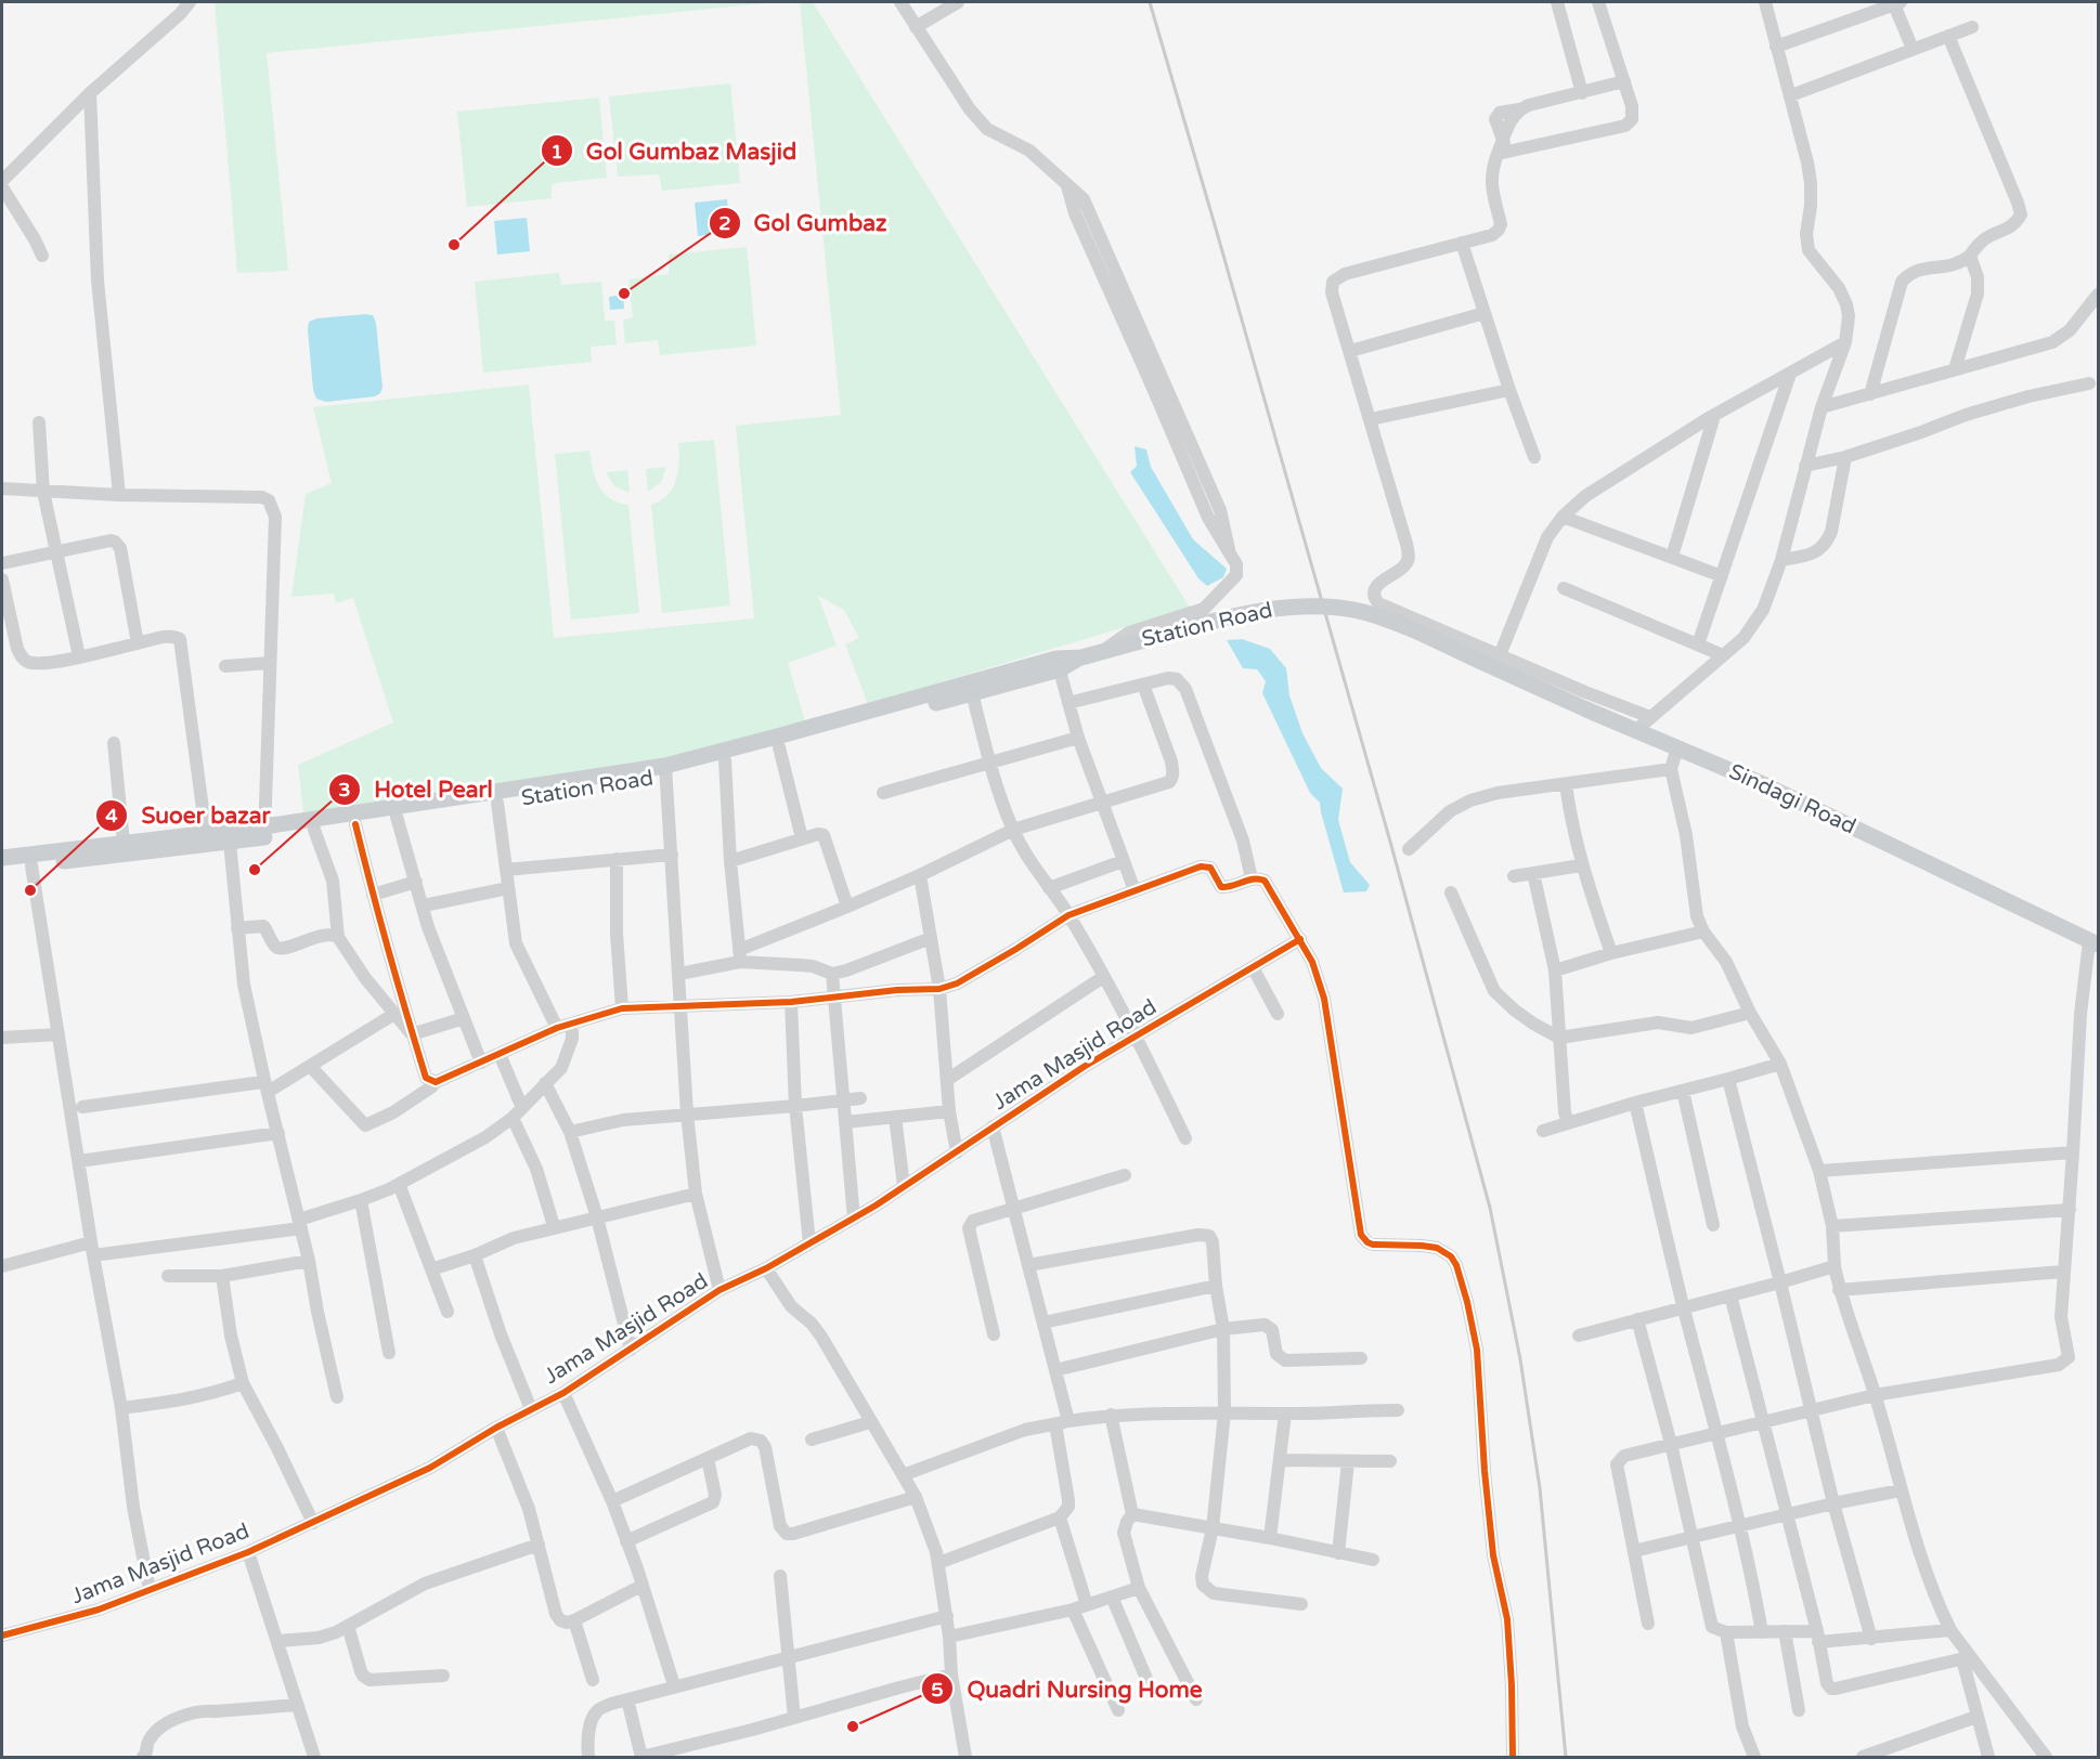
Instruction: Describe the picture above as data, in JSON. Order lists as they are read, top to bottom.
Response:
{
  "streets": {
    "main road": ["Station Road", "Sindagi Road"],
    "street": ["Jama Masjid Road"]
  },
  "crossings": [
    ["Station Road", "Sindagi Road"]
  ],
  "places": [
    "Gol Gumbaz Masjid",
    "Gol Gumbaz",
    "Hotel Pearl",
    "Suoer bazar",
    "Quadri Nursing Home"
  ]
}
